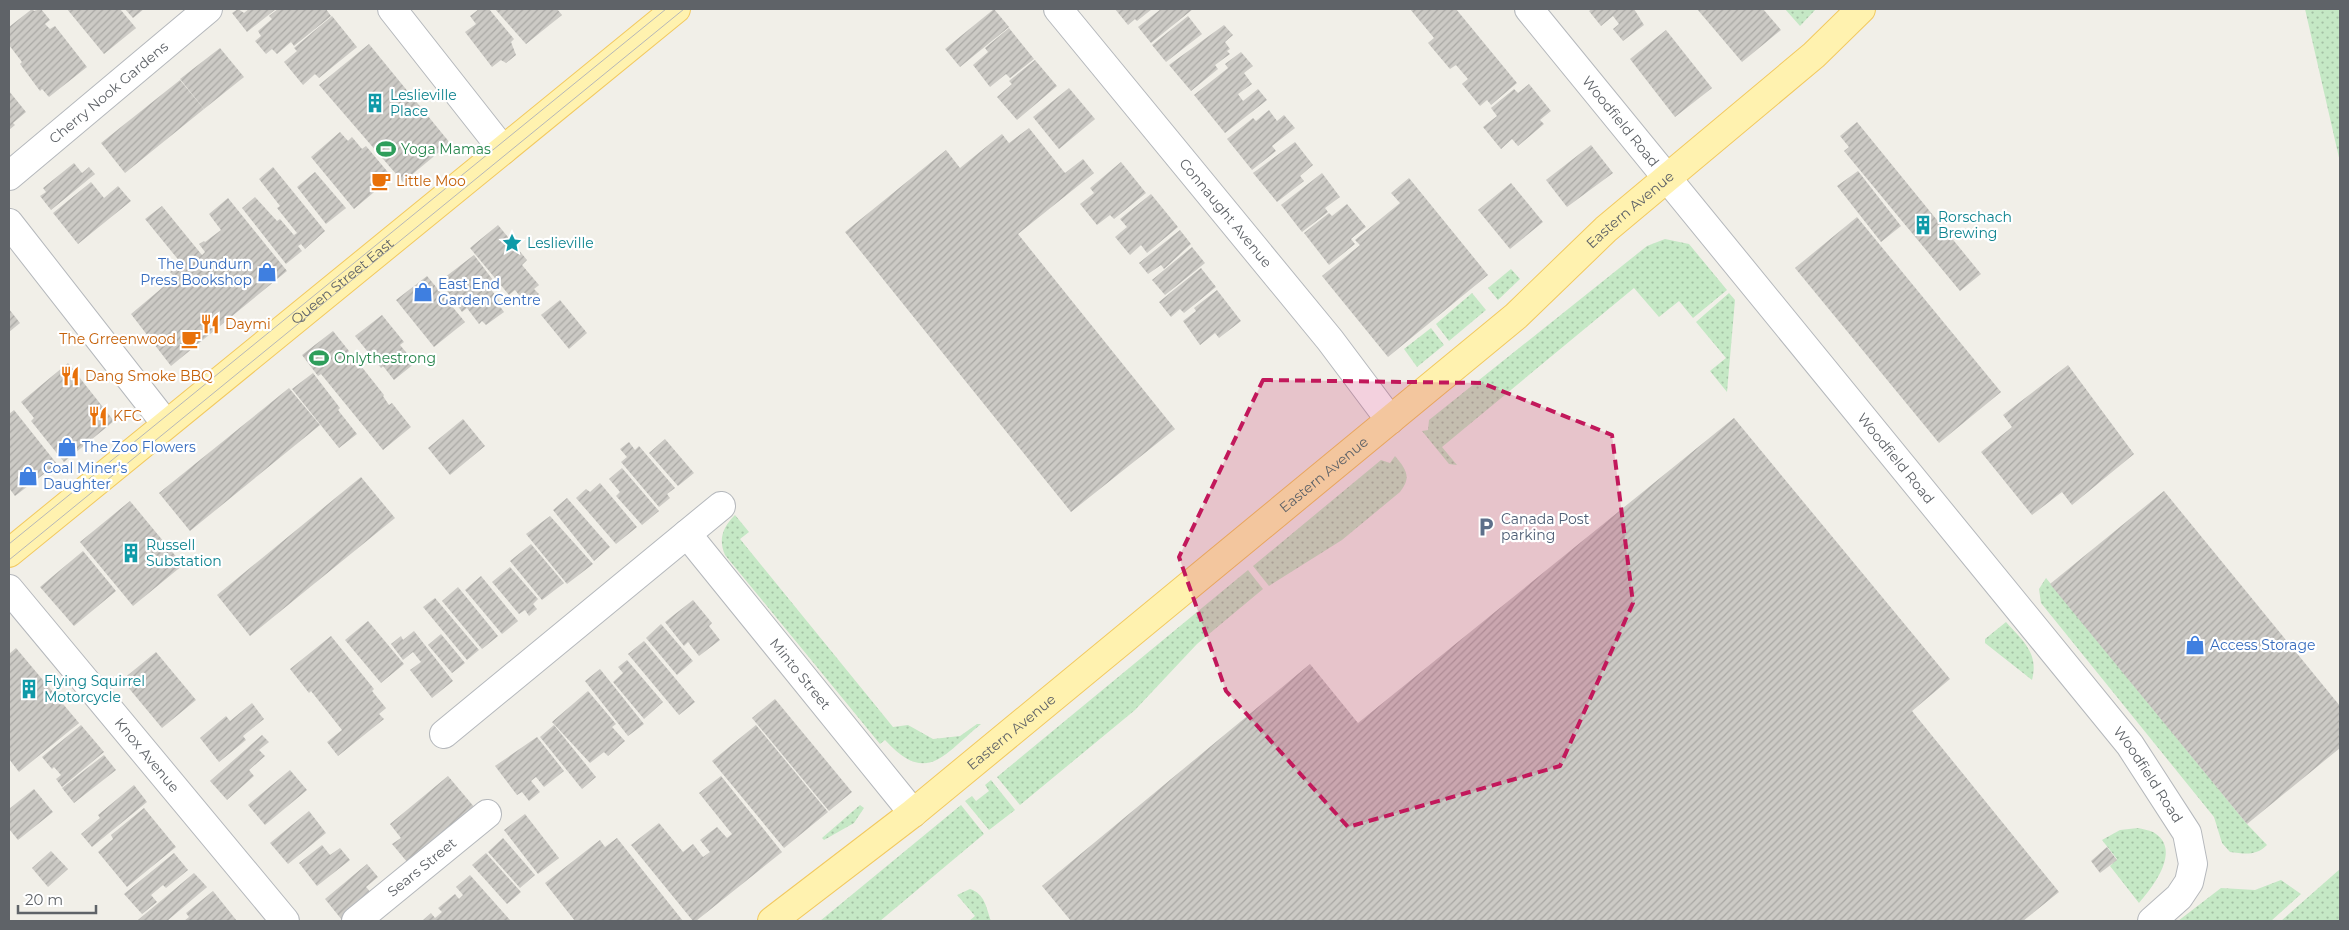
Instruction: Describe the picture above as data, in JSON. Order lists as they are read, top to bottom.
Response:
{
  "streets": {
    "main road": ["Eastern Avenue", "Queen Street East"],
    "street": [
      "Cherry Nook Gardens",
      "Woodfield Road",
      "Connaught Avenue",
      "Minto Street",
      "Knox Avenue",
      "Sears Street"
    ]
  },
  "crossings": [
    ["Woodfield Road", "Eastern Avenue"],
    ["Eastern Avenue", "Connaught Avenue"],
    ["Eastern Avenue", "Minto Street"]
  ],
  "places": {
    "building": [
      "Leslieville Place",
      "Rorschach Brewing",
      "Russell Substation",
      "Flying Squirrel Motorcycle"
    ],
    "sports": ["Yoga Mamas", "Onlythestrong"],
    "cafe": ["Little Moo", "The Grreenwood"],
    "place": ["Leslieville"],
    "shop": [
      "The Dundurn Press Bookshop",
      "East End Garden Centre",
      "The Zoo Flowers",
      "Coal Miner's Daughter",
      "Access Storage"
    ],
    "restaurant": ["Daymi", "Dang Smoke BBQ", "KFC"],
    "parking": ["Canada Post parking"]
  },
  "scale_bar": "20 m"
}
